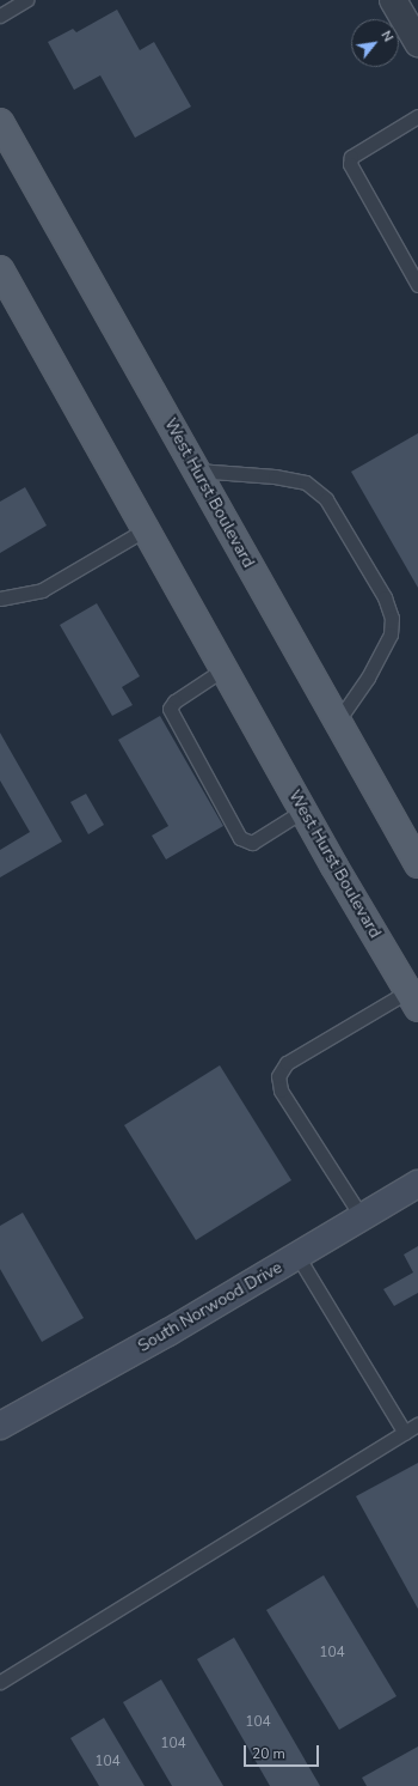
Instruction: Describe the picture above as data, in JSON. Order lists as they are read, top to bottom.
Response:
{
  "streets": {
    "main road": ["West Hurst Boulevard", "South Norwood Drive"]
  },
  "house_numbers": [
    "104",
    "104",
    "104",
    "104"
  ],
  "scale_bar": "20 m",
  "north": "top right"
}
